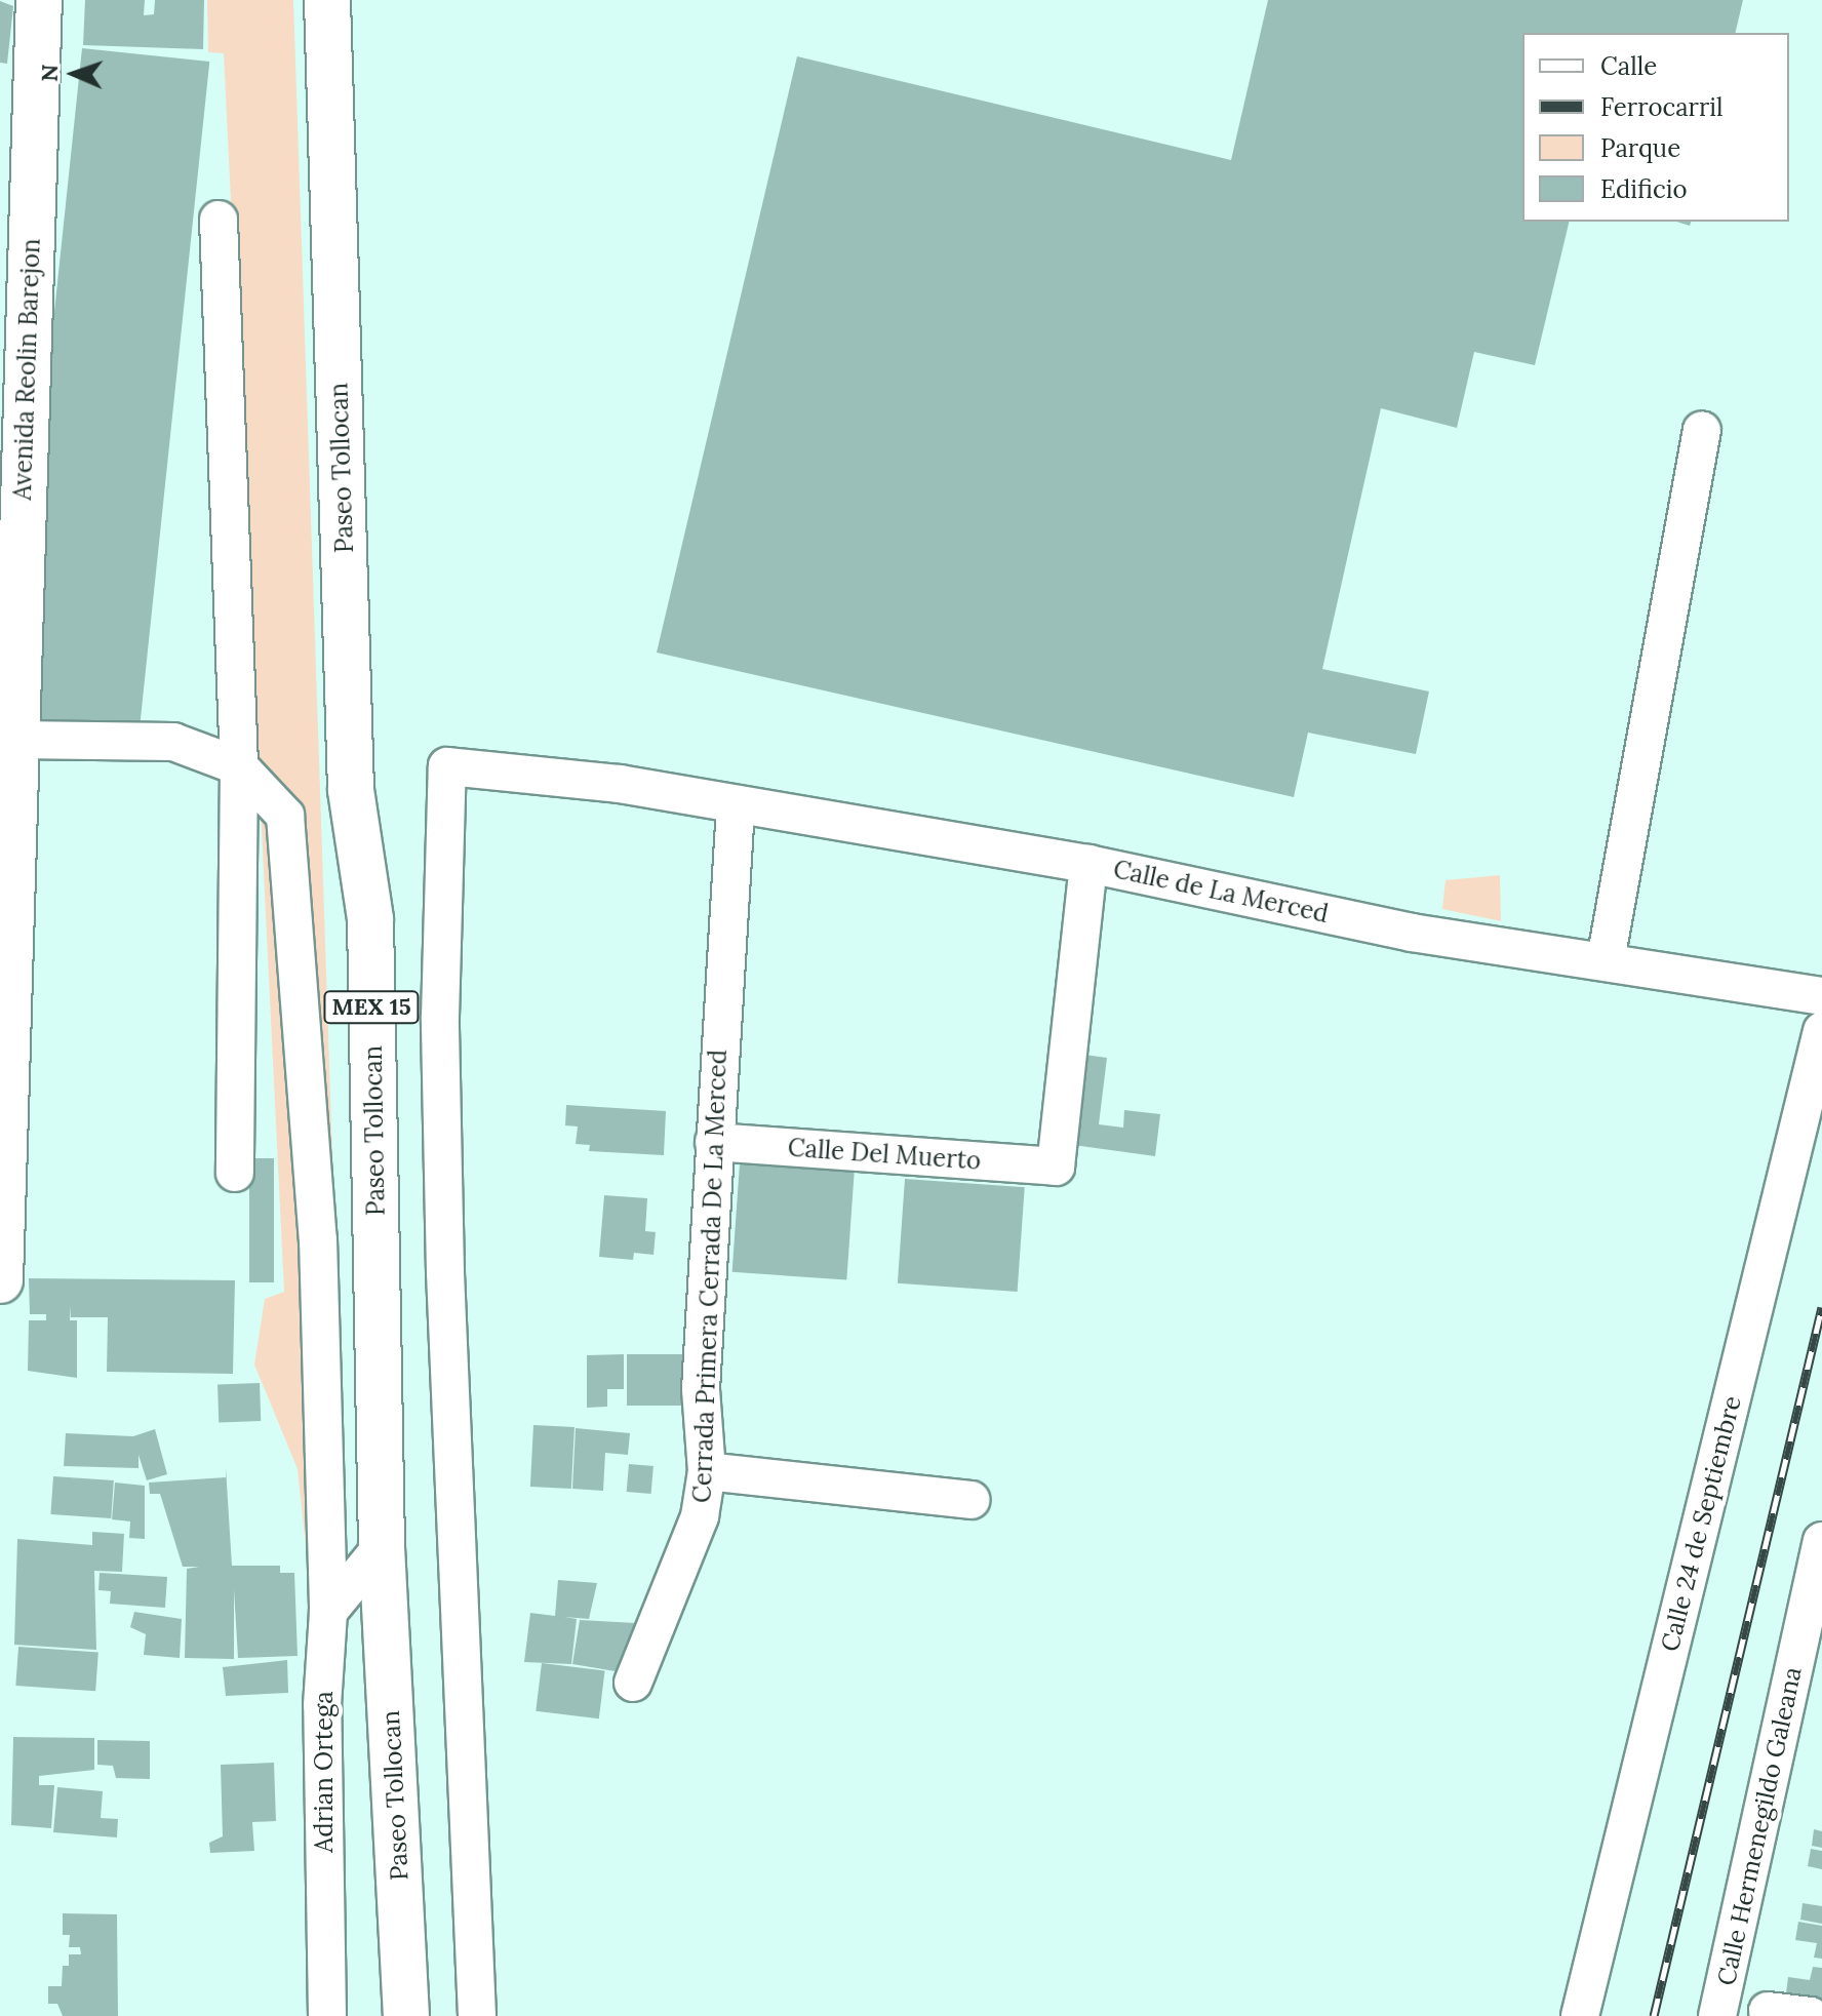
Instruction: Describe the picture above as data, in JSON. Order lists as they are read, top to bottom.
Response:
{
  "streets": {
    "main road": ["Avenida Reolin Barejon", "Paseo Tollocan", "MEX 15"],
    "street": [
      "Calle de La Merced",
      "Calle Del Muerto",
      "Cerrada Primera Cerrada De La Merced",
      "Calle 24 de Septiembre",
      "Adrian Ortega",
      "Calle Hermenegildo Galeana"
    ]
  },
  "crossings": [
    ["Calle de La Merced", "Calle Del Muerto"],
    ["Calle de La Merced", "Cerrada Primera Cerrada De La Merced"],
    ["Calle Del Muerto", "Cerrada Primera Cerrada De La Merced"]
  ],
  "legend": [
    "Calle",
    "Ferrocarril",
    "Parque",
    "Edificio"
  ],
  "north": "left"
}
